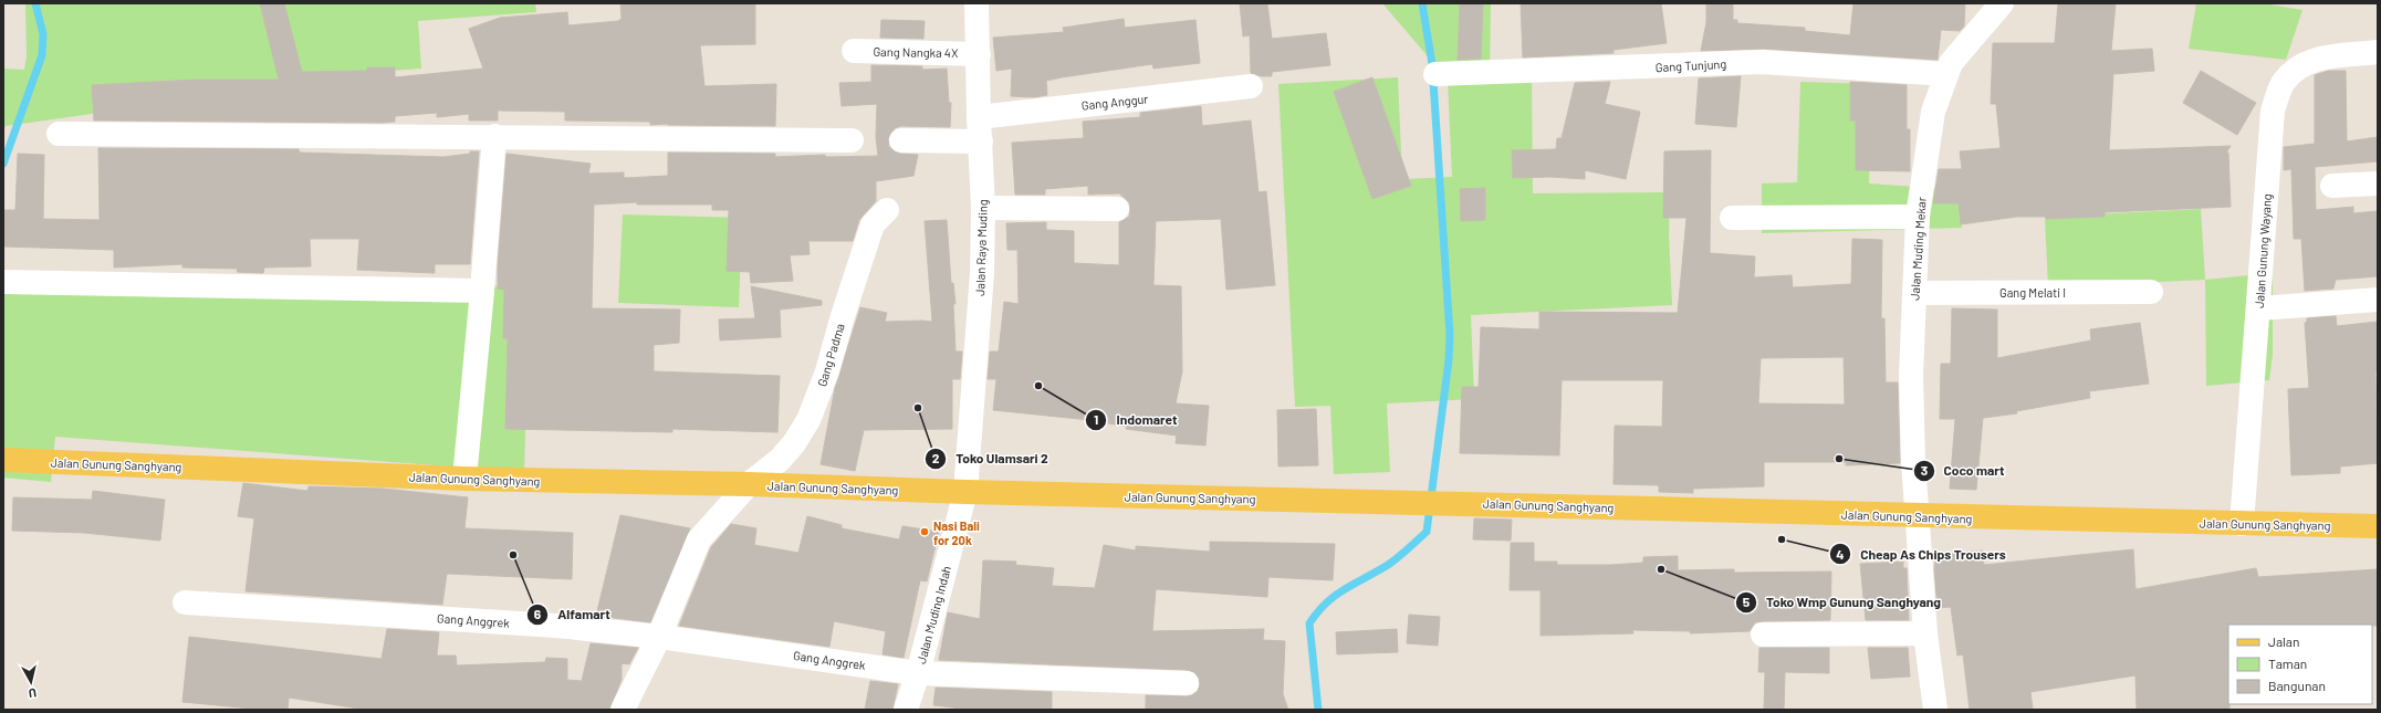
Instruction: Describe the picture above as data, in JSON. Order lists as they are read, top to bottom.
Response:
{
  "streets": {
    "main road": ["Jalan Gunung Sanghyang"],
    "street": [
      "Gang Nangka 4X",
      "Gang Tunjung",
      "Gang Anggur",
      "Jalan Raya Muding",
      "Jalan Muding Mekar",
      "Jalan Gunung Wayang",
      "Gang Melati I",
      "Gang Padma",
      "Jalan Muding Indah",
      "Gang Anggrek"
    ]
  },
  "crossings": [
    ["Gang Nangka 4X", "Jalan Raya Muding"],
    ["Gang Tunjung", "Jalan Muding Mekar"],
    ["Gang Anggur", "Jalan Raya Muding"],
    ["Jalan Raya Muding", "Jalan Gunung Sanghyang"],
    ["Jalan Raya Muding", "Jalan Muding Indah"],
    ["Jalan Muding Mekar", "Gang Melati I"],
    ["Jalan Muding Mekar", "Jalan Gunung Sanghyang"],
    ["Jalan Gunung Wayang", "Jalan Gunung Sanghyang"],
    ["Gang Padma", "Jalan Gunung Sanghyang"],
    ["Gang Padma", "Gang Anggrek"],
    ["Jalan Gunung Sanghyang", "Jalan Muding Indah"],
    ["Jalan Muding Indah", "Gang Anggrek"]
  ],
  "places": [
    "Indomaret",
    "Toko Ulamsari 2",
    "Coco mart",
    "Nasi Bali for 20k",
    "Cheap As Chips Trousers",
    "Alfamart",
    "Toko Wmp Gunung Sanghyang"
  ],
  "legend": ["Jalan", "Taman", "Bangunan"],
  "north": "bottom"
}
